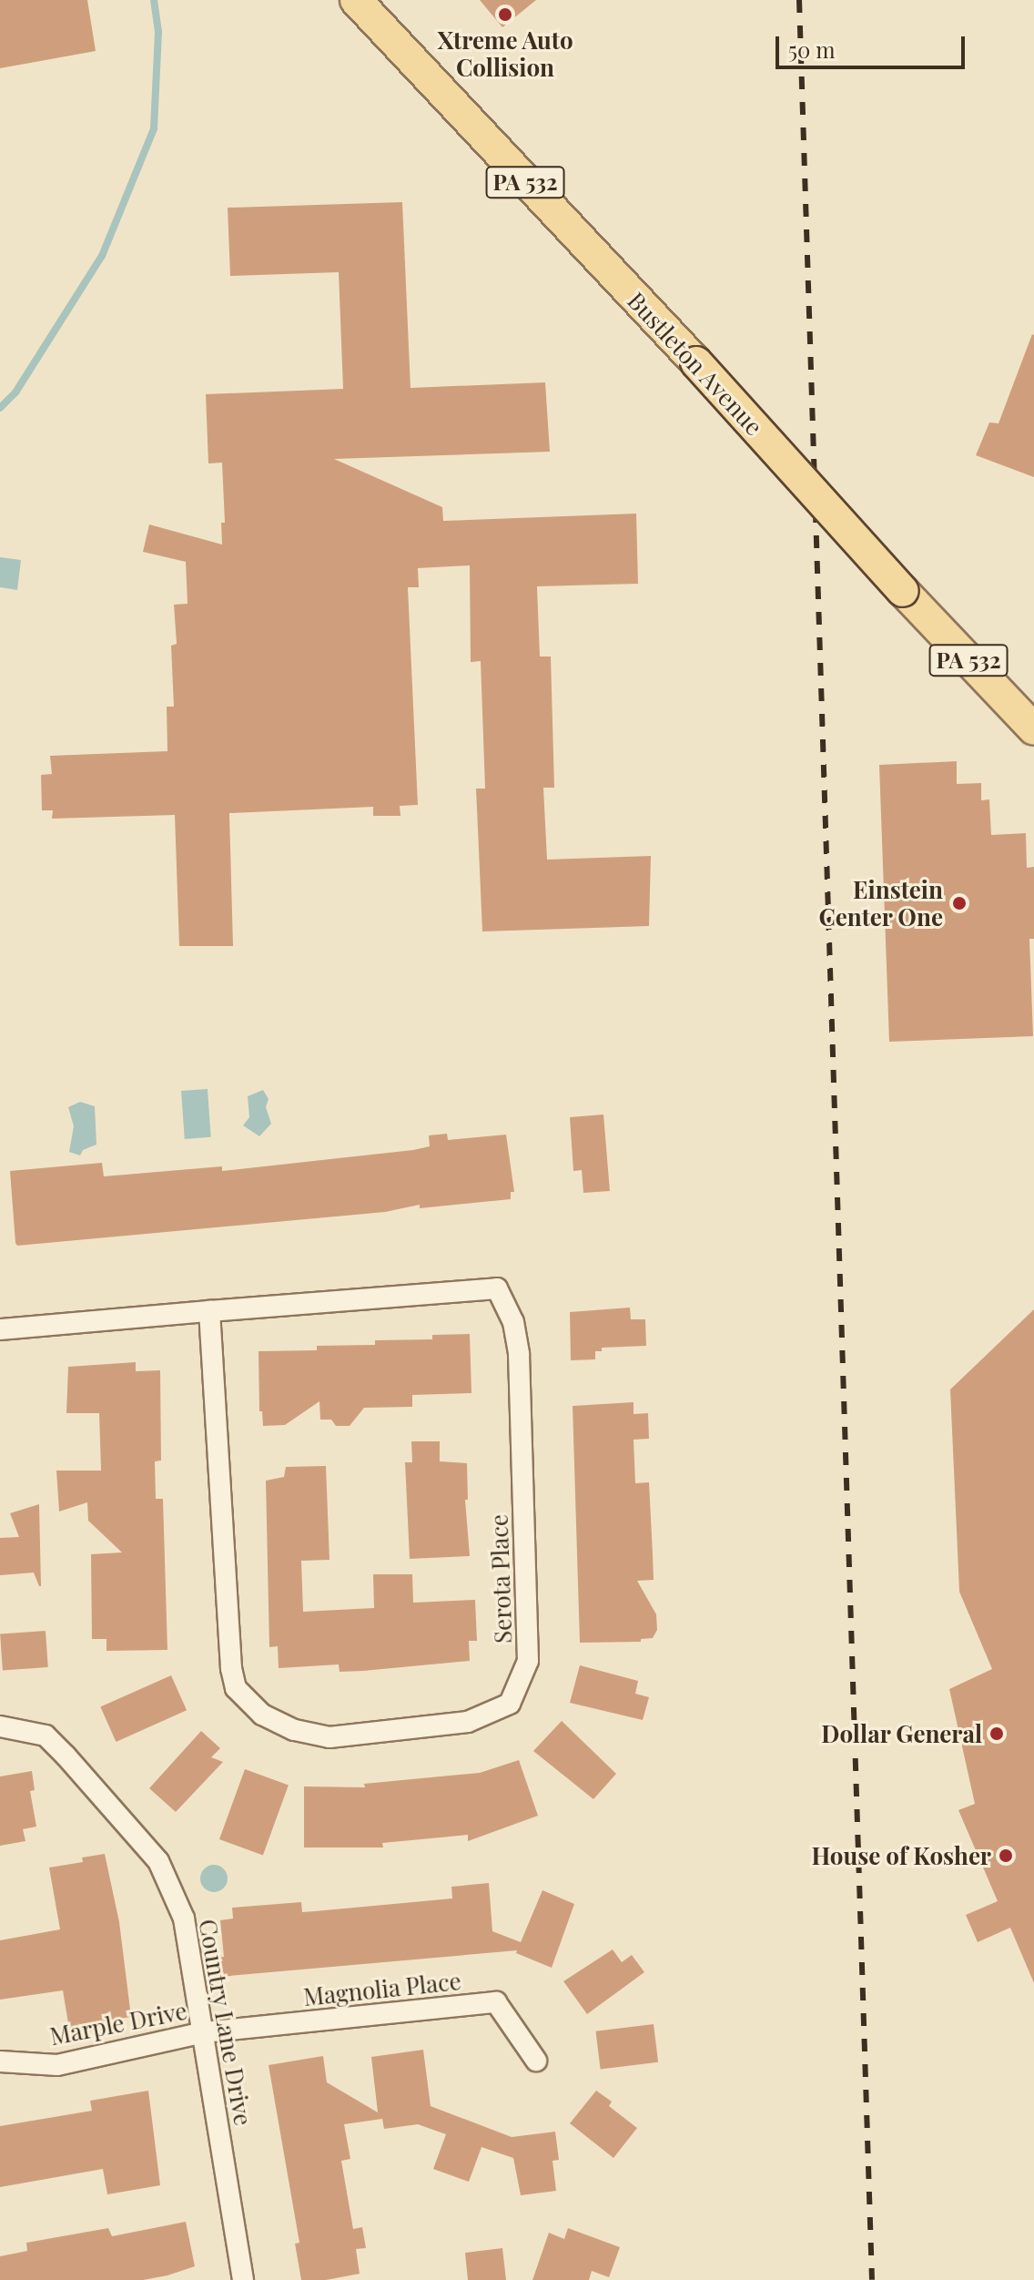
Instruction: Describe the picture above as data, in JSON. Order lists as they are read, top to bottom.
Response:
{
  "streets": {
    "main road": ["PA 532", "Bustleton Avenue"],
    "street": [
      "Serota Place",
      "Magnolia Place",
      "Country Lane Drive",
      "Marple Drive"
    ]
  },
  "crossings": [
    ["Magnolia Place", "Country Lane Drive"],
    ["Magnolia Place", "Marple Drive"],
    ["Country Lane Drive", "Marple Drive"]
  ],
  "places": [
    "Xtreme Auto Collision",
    "Einstein Center One",
    "Dollar General",
    "House of Kosher"
  ],
  "scale_bar": "50 m"
}
